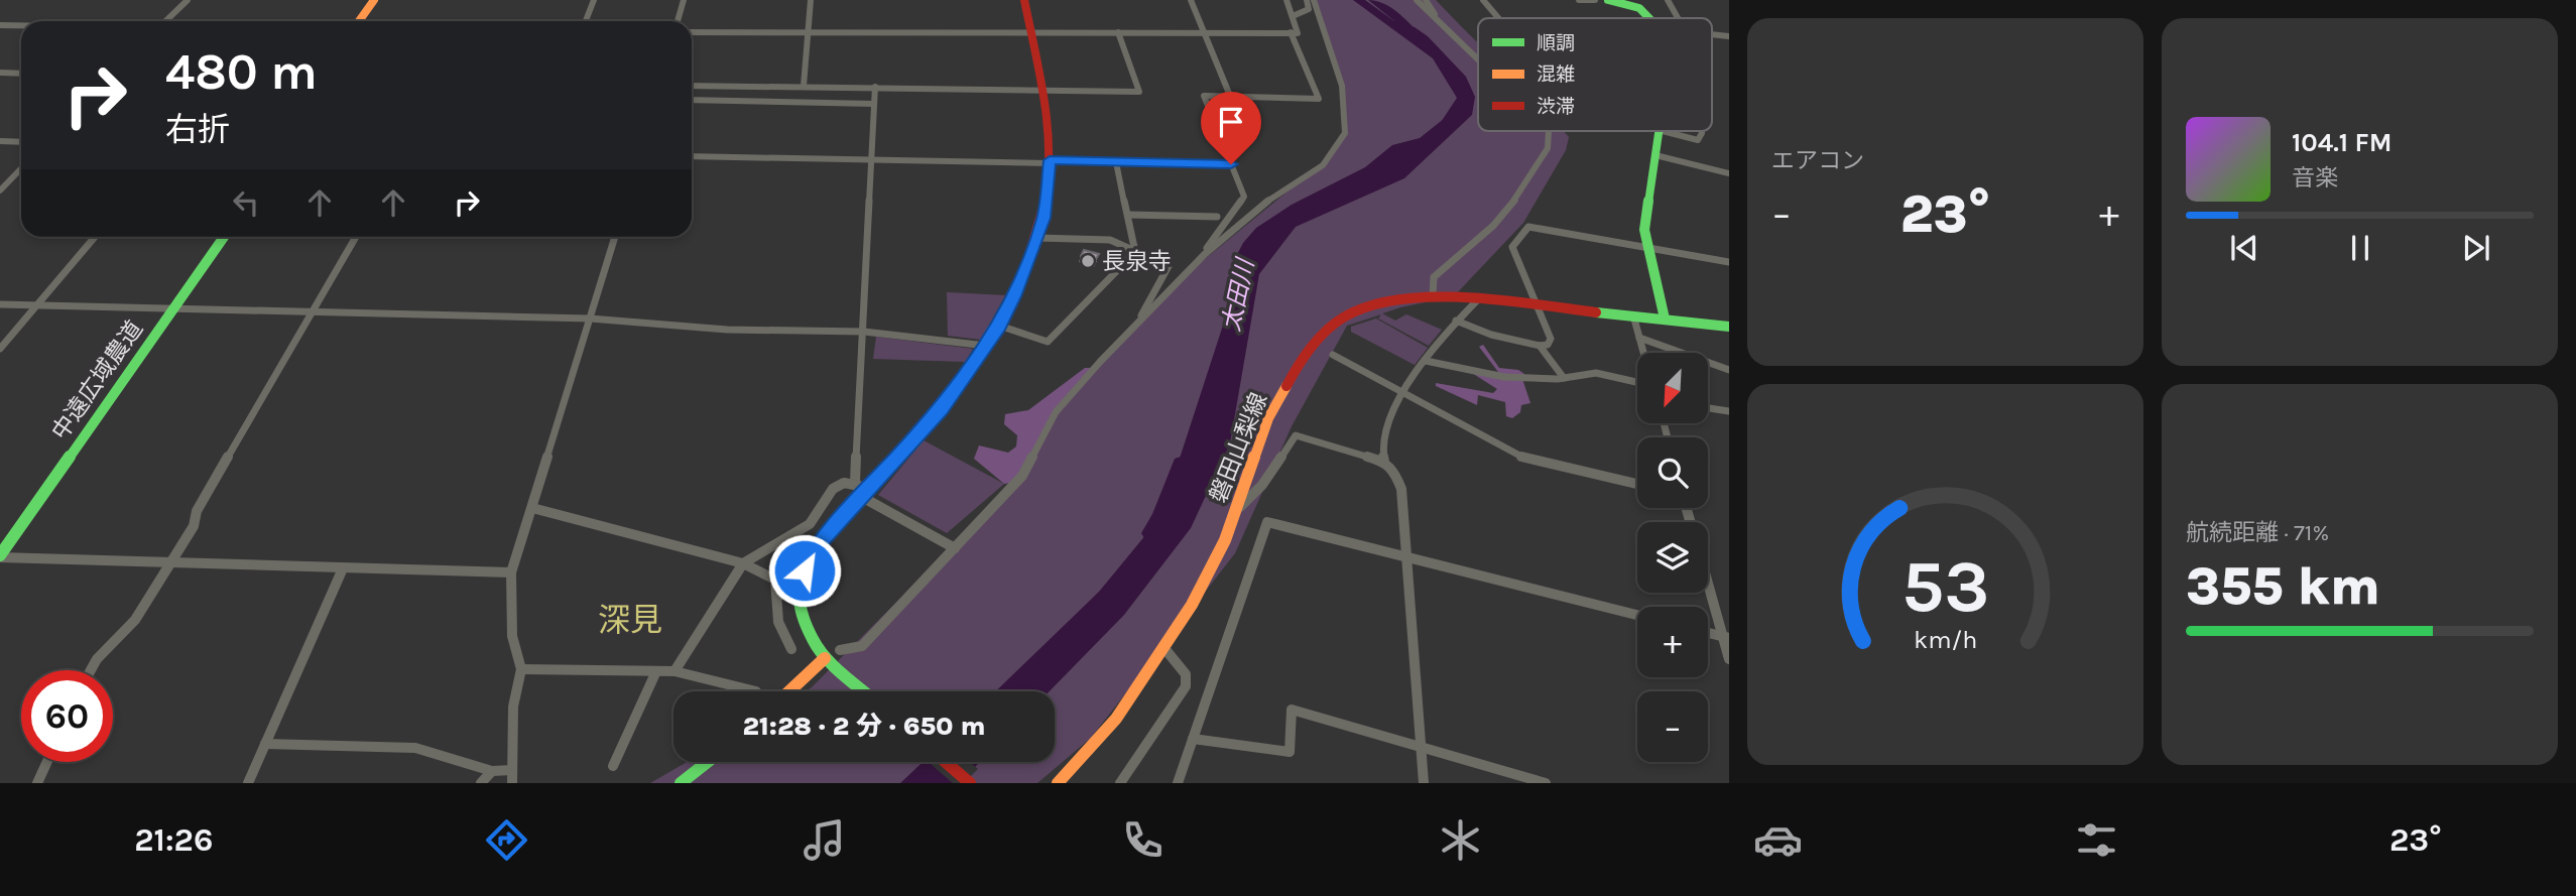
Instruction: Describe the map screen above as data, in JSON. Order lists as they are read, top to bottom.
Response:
{
  "streets": {
    "main road": ["中遠広域農道", "磐田山梨線"]
  },
  "districts": ["深見"],
  "water": ["太田川"],
  "places": ["長泉寺"],
  "legend": ["順調", "混雑", "渋滞"],
  "north": "bottom left",
  "page": {
    "tile": [
      "エアコン",
      ["航続距離 · 71%", "355 km"]
    ],
    "turn": ["480 m", "右折"],
    "song": ["104.1 FM", "音楽"],
    "heat": ["−", "23°", "+"],
    "map_buttons": ["+", "−"],
    "limit": "60",
    "trip": "21:28 · 2 分 · 650 m",
    "tabs": ["21:26", "23°"],
    "gauge": ["53", "km/h"]
  }
}
